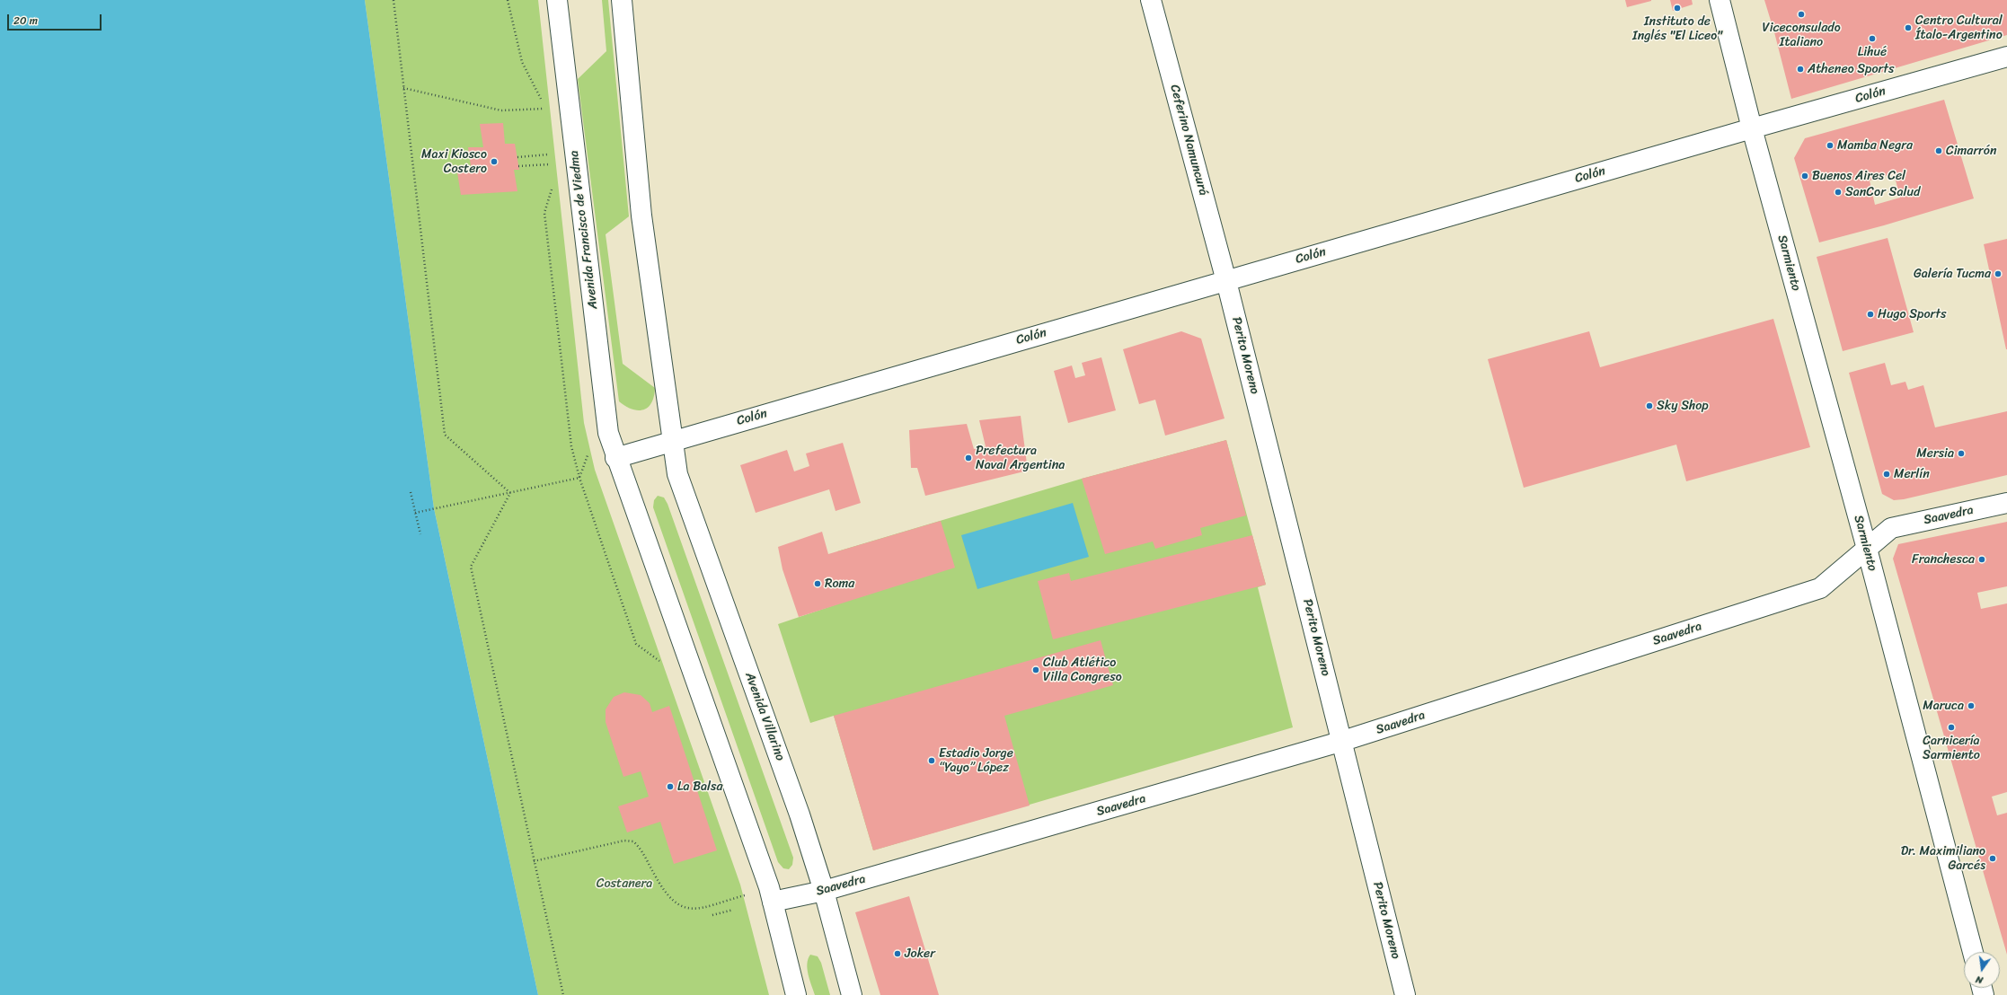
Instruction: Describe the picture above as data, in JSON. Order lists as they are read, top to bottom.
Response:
{
  "streets": {
    "street": [
      "Colón",
      "Ceferino Namuncurá",
      "Avenida Francisco de Viedma",
      "Sarmiento",
      "Perito Moreno",
      "Saavedra",
      "Avenida Villarino"
    ]
  },
  "crossings": [
    ["Colón", "Ceferino Namuncurá"],
    ["Colón", "Avenida Francisco de Viedma"],
    ["Colón", "Sarmiento"],
    ["Colón", "Perito Moreno"],
    ["Colón", "Avenida Villarino"],
    ["Ceferino Namuncurá", "Perito Moreno"],
    ["Sarmiento", "Saavedra"],
    ["Perito Moreno", "Saavedra"],
    ["Saavedra", "Avenida Villarino"]
  ],
  "parks": ["Costanera"],
  "places": [
    "Instituto de Inglés \"El Liceo\"",
    "Viceconsulado Italiano",
    "Centro Cultural Ítalo-Argentino",
    "Lihué",
    "Atheneo Sports",
    "Mamba Negra",
    "Cimarrón",
    "Maxi Kiosco Costero",
    "Buenos Aires Cel",
    "SanCor Salud",
    "Galería Tucma",
    "Hugo Sports",
    "Sky Shop",
    "Mersia",
    "Prefectura Naval Argentina",
    "Merlín",
    "Franchesca",
    "Roma",
    "Club Atlético Villa Congreso",
    "Maruca",
    "Carnicería Sarmiento",
    "Estadio Jorge “Yayo” López",
    "La Balsa",
    "Dr. Maximiliano Garcés",
    "Joker"
  ],
  "scale_bar": "20 m",
  "north": "bottom"
}
